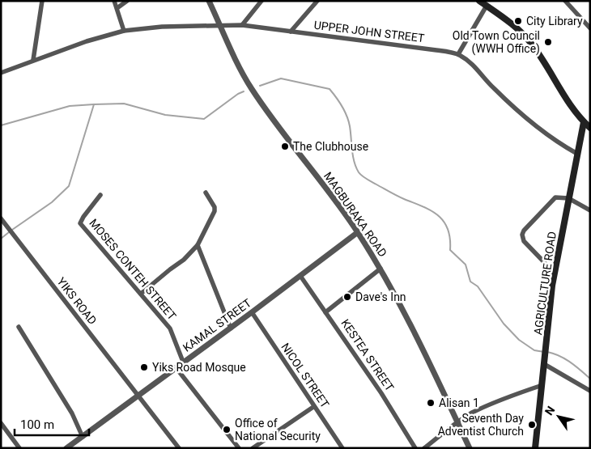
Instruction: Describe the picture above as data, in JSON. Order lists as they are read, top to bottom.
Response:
{
  "streets": {
    "main road": ["AGRICULTURE ROAD"],
    "street": [
      "UPPER JOHN STREET",
      "MAGBURAKA ROAD",
      "MOSES CONTEH STREET",
      "YIKS ROAD",
      "KAMAL STREET",
      "KESTEA STREET",
      "NICOL STREET"
    ]
  },
  "crossings": [
    ["UPPER JOHN STREET", "MAGBURAKA ROAD"],
    ["MAGBURAKA ROAD", "KAMAL STREET"],
    ["MOSES CONTEH STREET", "KAMAL STREET"],
    ["YIKS ROAD", "KAMAL STREET"],
    ["KAMAL STREET", "KESTEA STREET"],
    ["KAMAL STREET", "NICOL STREET"]
  ],
  "places": [
    "City Library",
    "Old Town Council (WWH Office)",
    "The Clubhouse",
    "Dave's Inn",
    "Yiks Road Mosque",
    "Alisan 1",
    "Seventh Day Adventist Church",
    "Office of National Security"
  ],
  "scale_bar": "100 m",
  "north": "top left"
}
